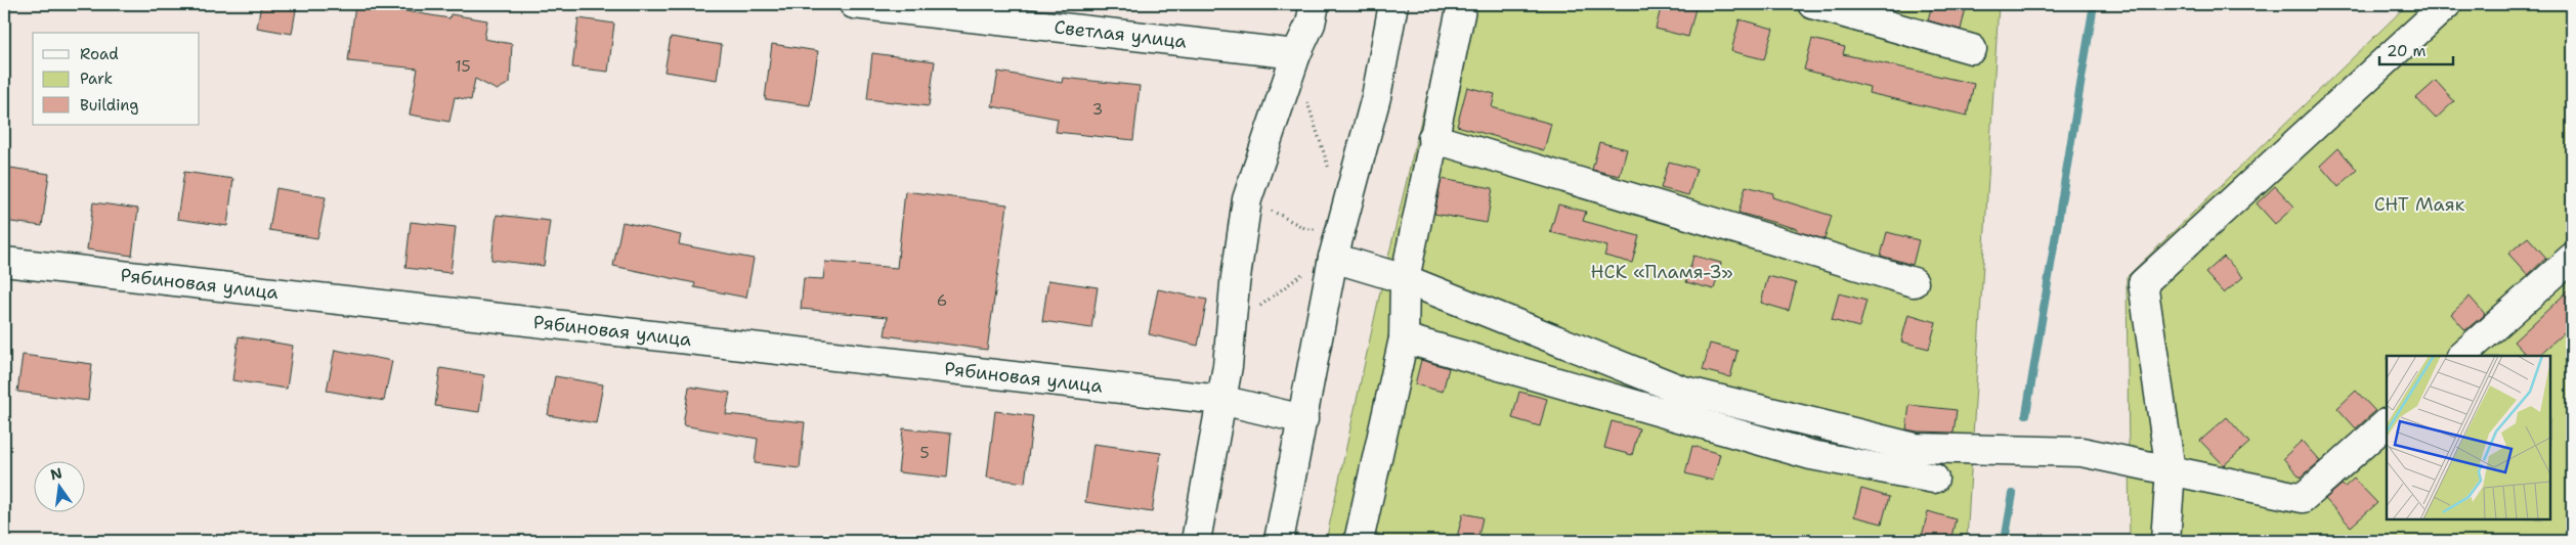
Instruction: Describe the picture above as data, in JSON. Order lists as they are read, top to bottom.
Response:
{
  "streets": {
    "street": ["Светлая улица", "Рябиновая улица"]
  },
  "parks": ["СНТ Маяк", "НСК «Пламя-3»"],
  "house_numbers": [
    "15",
    "3",
    "6",
    "5"
  ],
  "legend": ["Road", "Park", "Building"],
  "scale_bar": "20 m",
  "north": "top"
}
